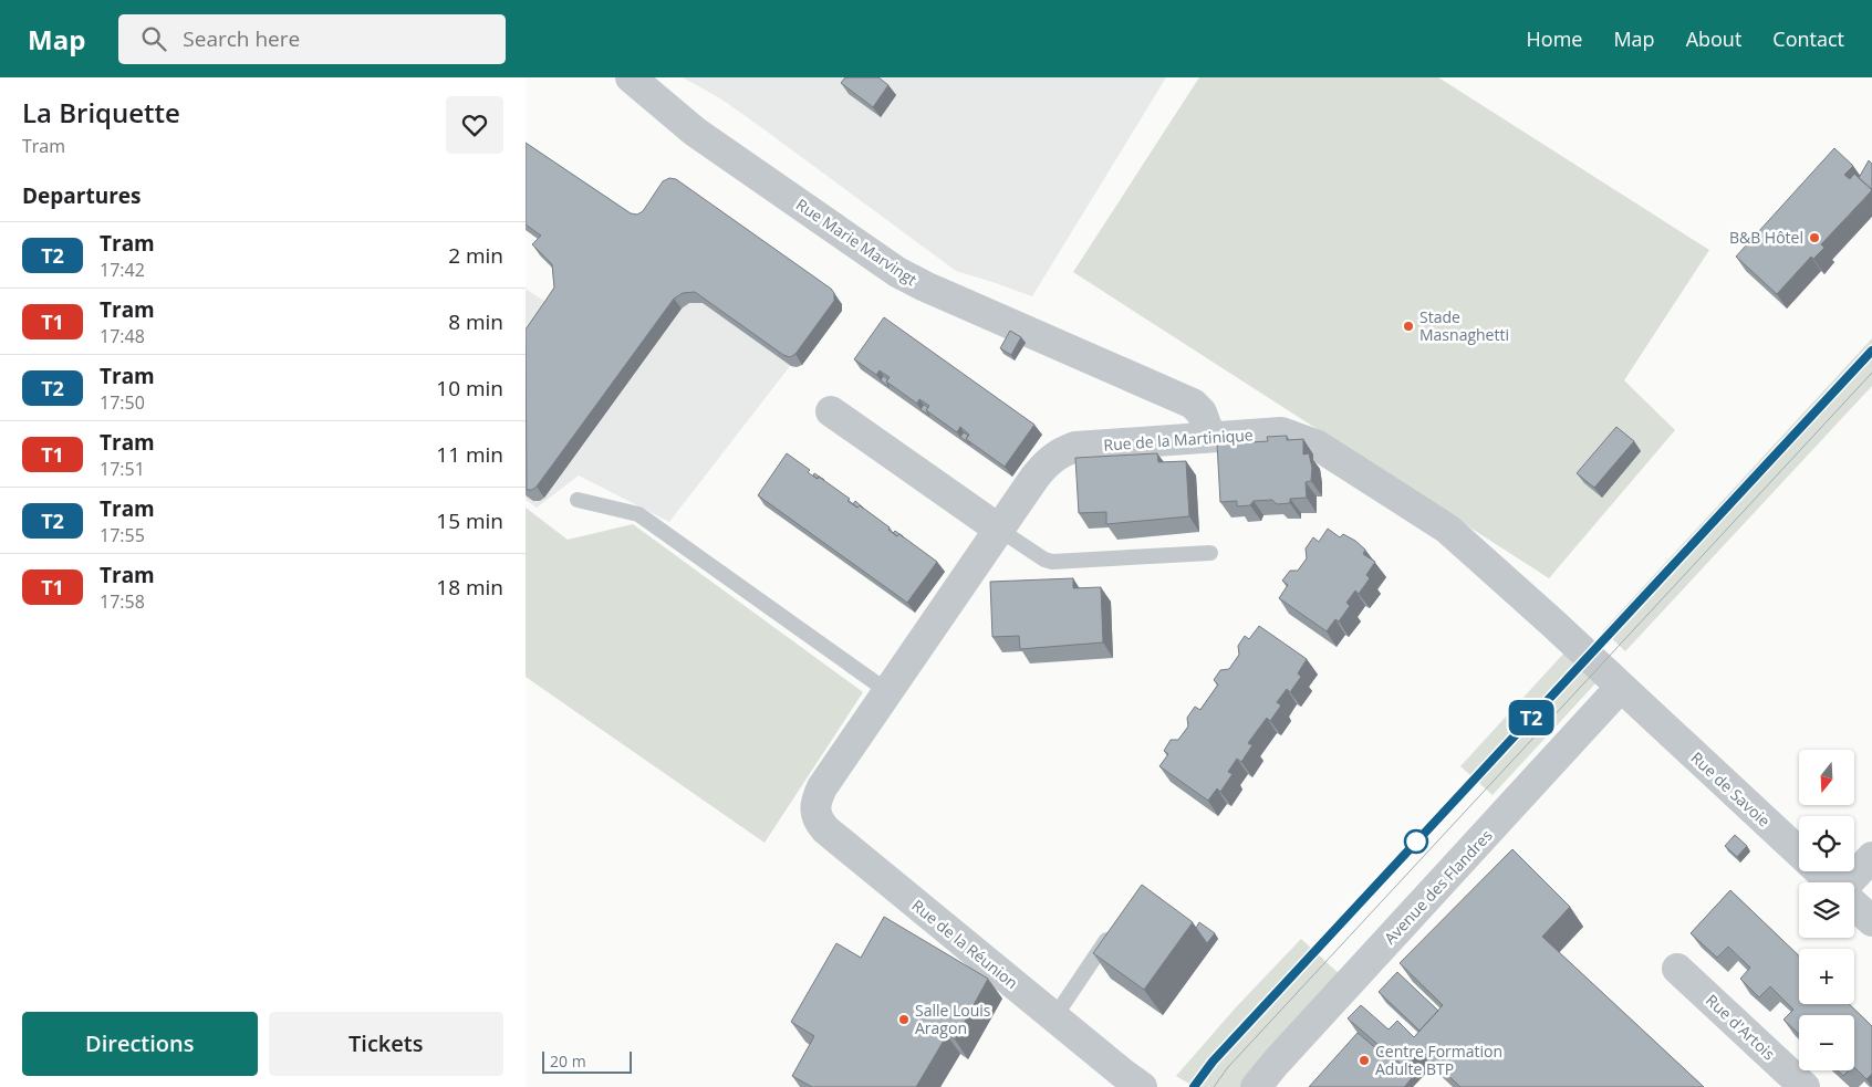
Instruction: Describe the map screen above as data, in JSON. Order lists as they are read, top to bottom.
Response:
{
  "streets": {
    "street": [
      "Rue Marie Marvingt",
      "Rue de la Martinique",
      "Rue de Savoie",
      "Avenue des Flandres",
      "Rue de la Réunion",
      "Rue d'Artois"
    ]
  },
  "crossings": [
    ["Rue Marie Marvingt", "Rue de la Martinique"],
    ["Rue de la Martinique", "Rue de Savoie"],
    ["Rue de la Martinique", "Avenue des Flandres"],
    ["Rue de la Martinique", "Rue de la Réunion"],
    ["Rue de Savoie", "Avenue des Flandres"]
  ],
  "places": [
    "B&B Hôtel",
    "Stade Masnaghetti",
    "Salle Louis Aragon",
    "Centre Formation Adulte BTP"
  ],
  "lines": ["tram line T2"],
  "scale_bar": "20 m",
  "north": "bottom",
  "page": {
    "header": "Map",
    "search": "Search here",
    "nav": [
      "Home",
      "Map",
      "About",
      "Contact"
    ],
    "heading": [
      ["La Briquette", "Tram"],
      "Departures"
    ],
    "on_map": "T2",
    "list": [
      {
        "mark": "T2",
        "name": "Tram",
        "note": "17:42",
        "value": "2 min"
      },
      {
        "mark": "T1",
        "name": "Tram",
        "note": "17:48",
        "value": "8 min"
      },
      {
        "mark": "T2",
        "name": "Tram",
        "note": "17:50",
        "value": "10 min"
      },
      {
        "mark": "T1",
        "name": "Tram",
        "note": "17:51",
        "value": "11 min"
      },
      {
        "mark": "T2",
        "name": "Tram",
        "note": "17:55",
        "value": "15 min"
      },
      {
        "mark": "T1",
        "name": "Tram",
        "note": "17:58",
        "value": "18 min"
      }
    ],
    "map_buttons": ["+", "−"],
    "buttons": ["Directions", "Tickets"],
    "scale": "20 m"
  }
}
